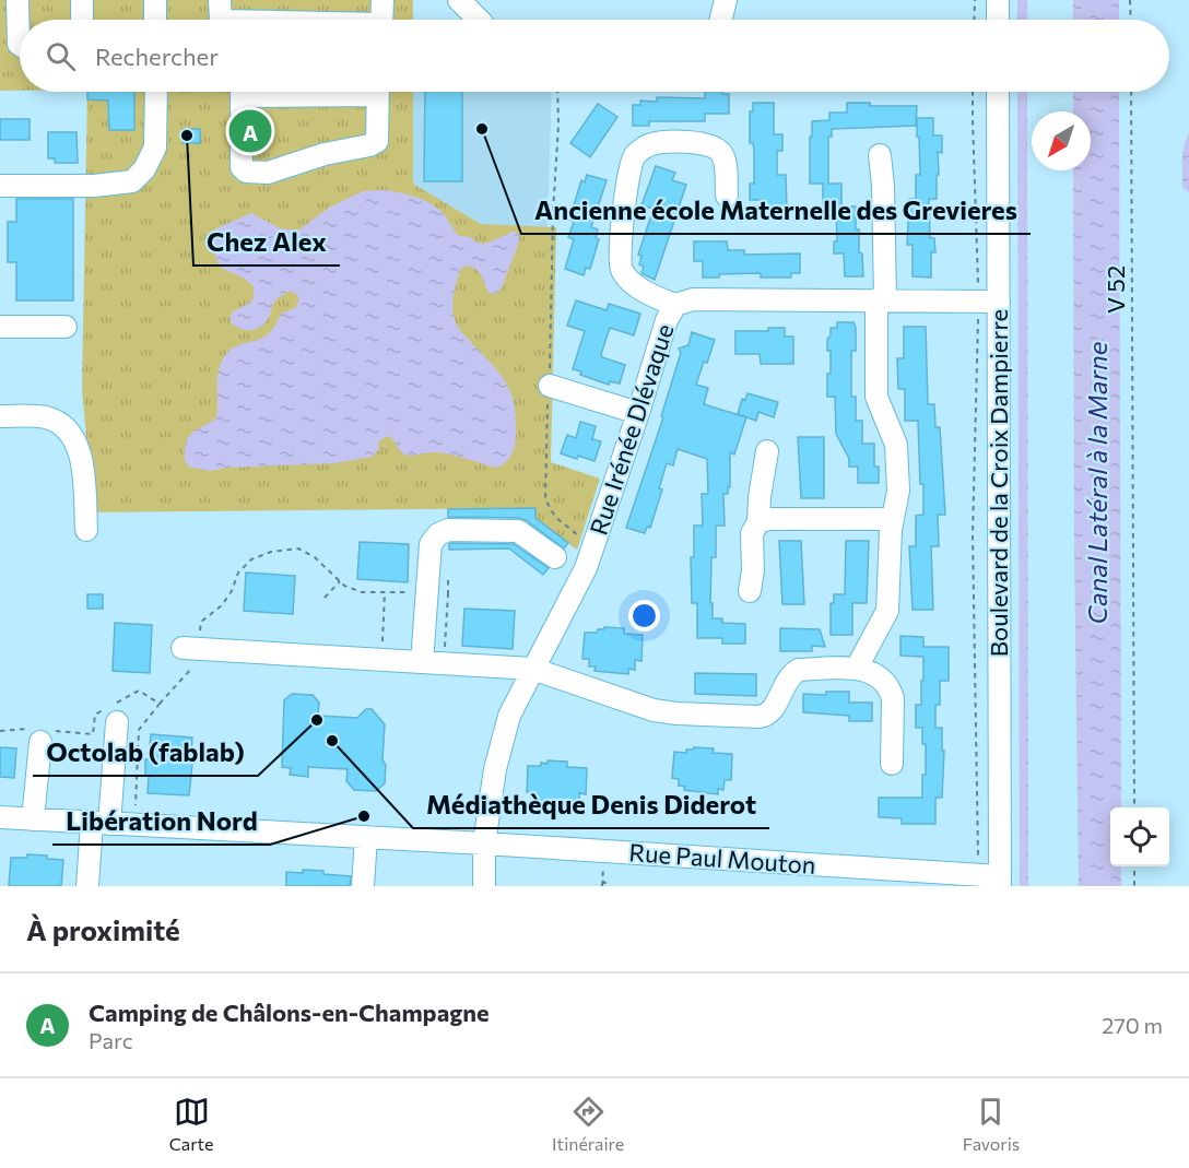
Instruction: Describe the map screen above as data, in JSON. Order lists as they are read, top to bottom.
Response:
{
  "streets": {
    "street": ["Rue Irénée Dlévaque", "Boulevard de la Croix Dampierre", "Rue Paul Mouton"],
    "path": ["V 52"]
  },
  "crossings": [
    ["Rue Irénée Dlévaque", "Boulevard de la Croix Dampierre"],
    ["Rue Irénée Dlévaque", "Rue Paul Mouton"],
    ["Boulevard de la Croix Dampierre", "Rue Paul Mouton"]
  ],
  "water": ["Canal Latéral à la Marne"],
  "places": [
    "Ancienne école Maternelle des Grevieres",
    "Chez Alex",
    "Octolab (fablab)",
    "Médiathèque Denis Diderot",
    "Libération Nord"
  ],
  "north": "bottom left",
  "page": {
    "search": "Rechercher",
    "pins": "A",
    "heading": "À proximité",
    "list": [
      {
        "mark": "A",
        "name": "Camping de Châlons-en-Champagne",
        "note": "Parc",
        "value": "270 m"
      }
    ],
    "nav": ["Carte", "Itinéraire", "Favoris"]
  }
}
